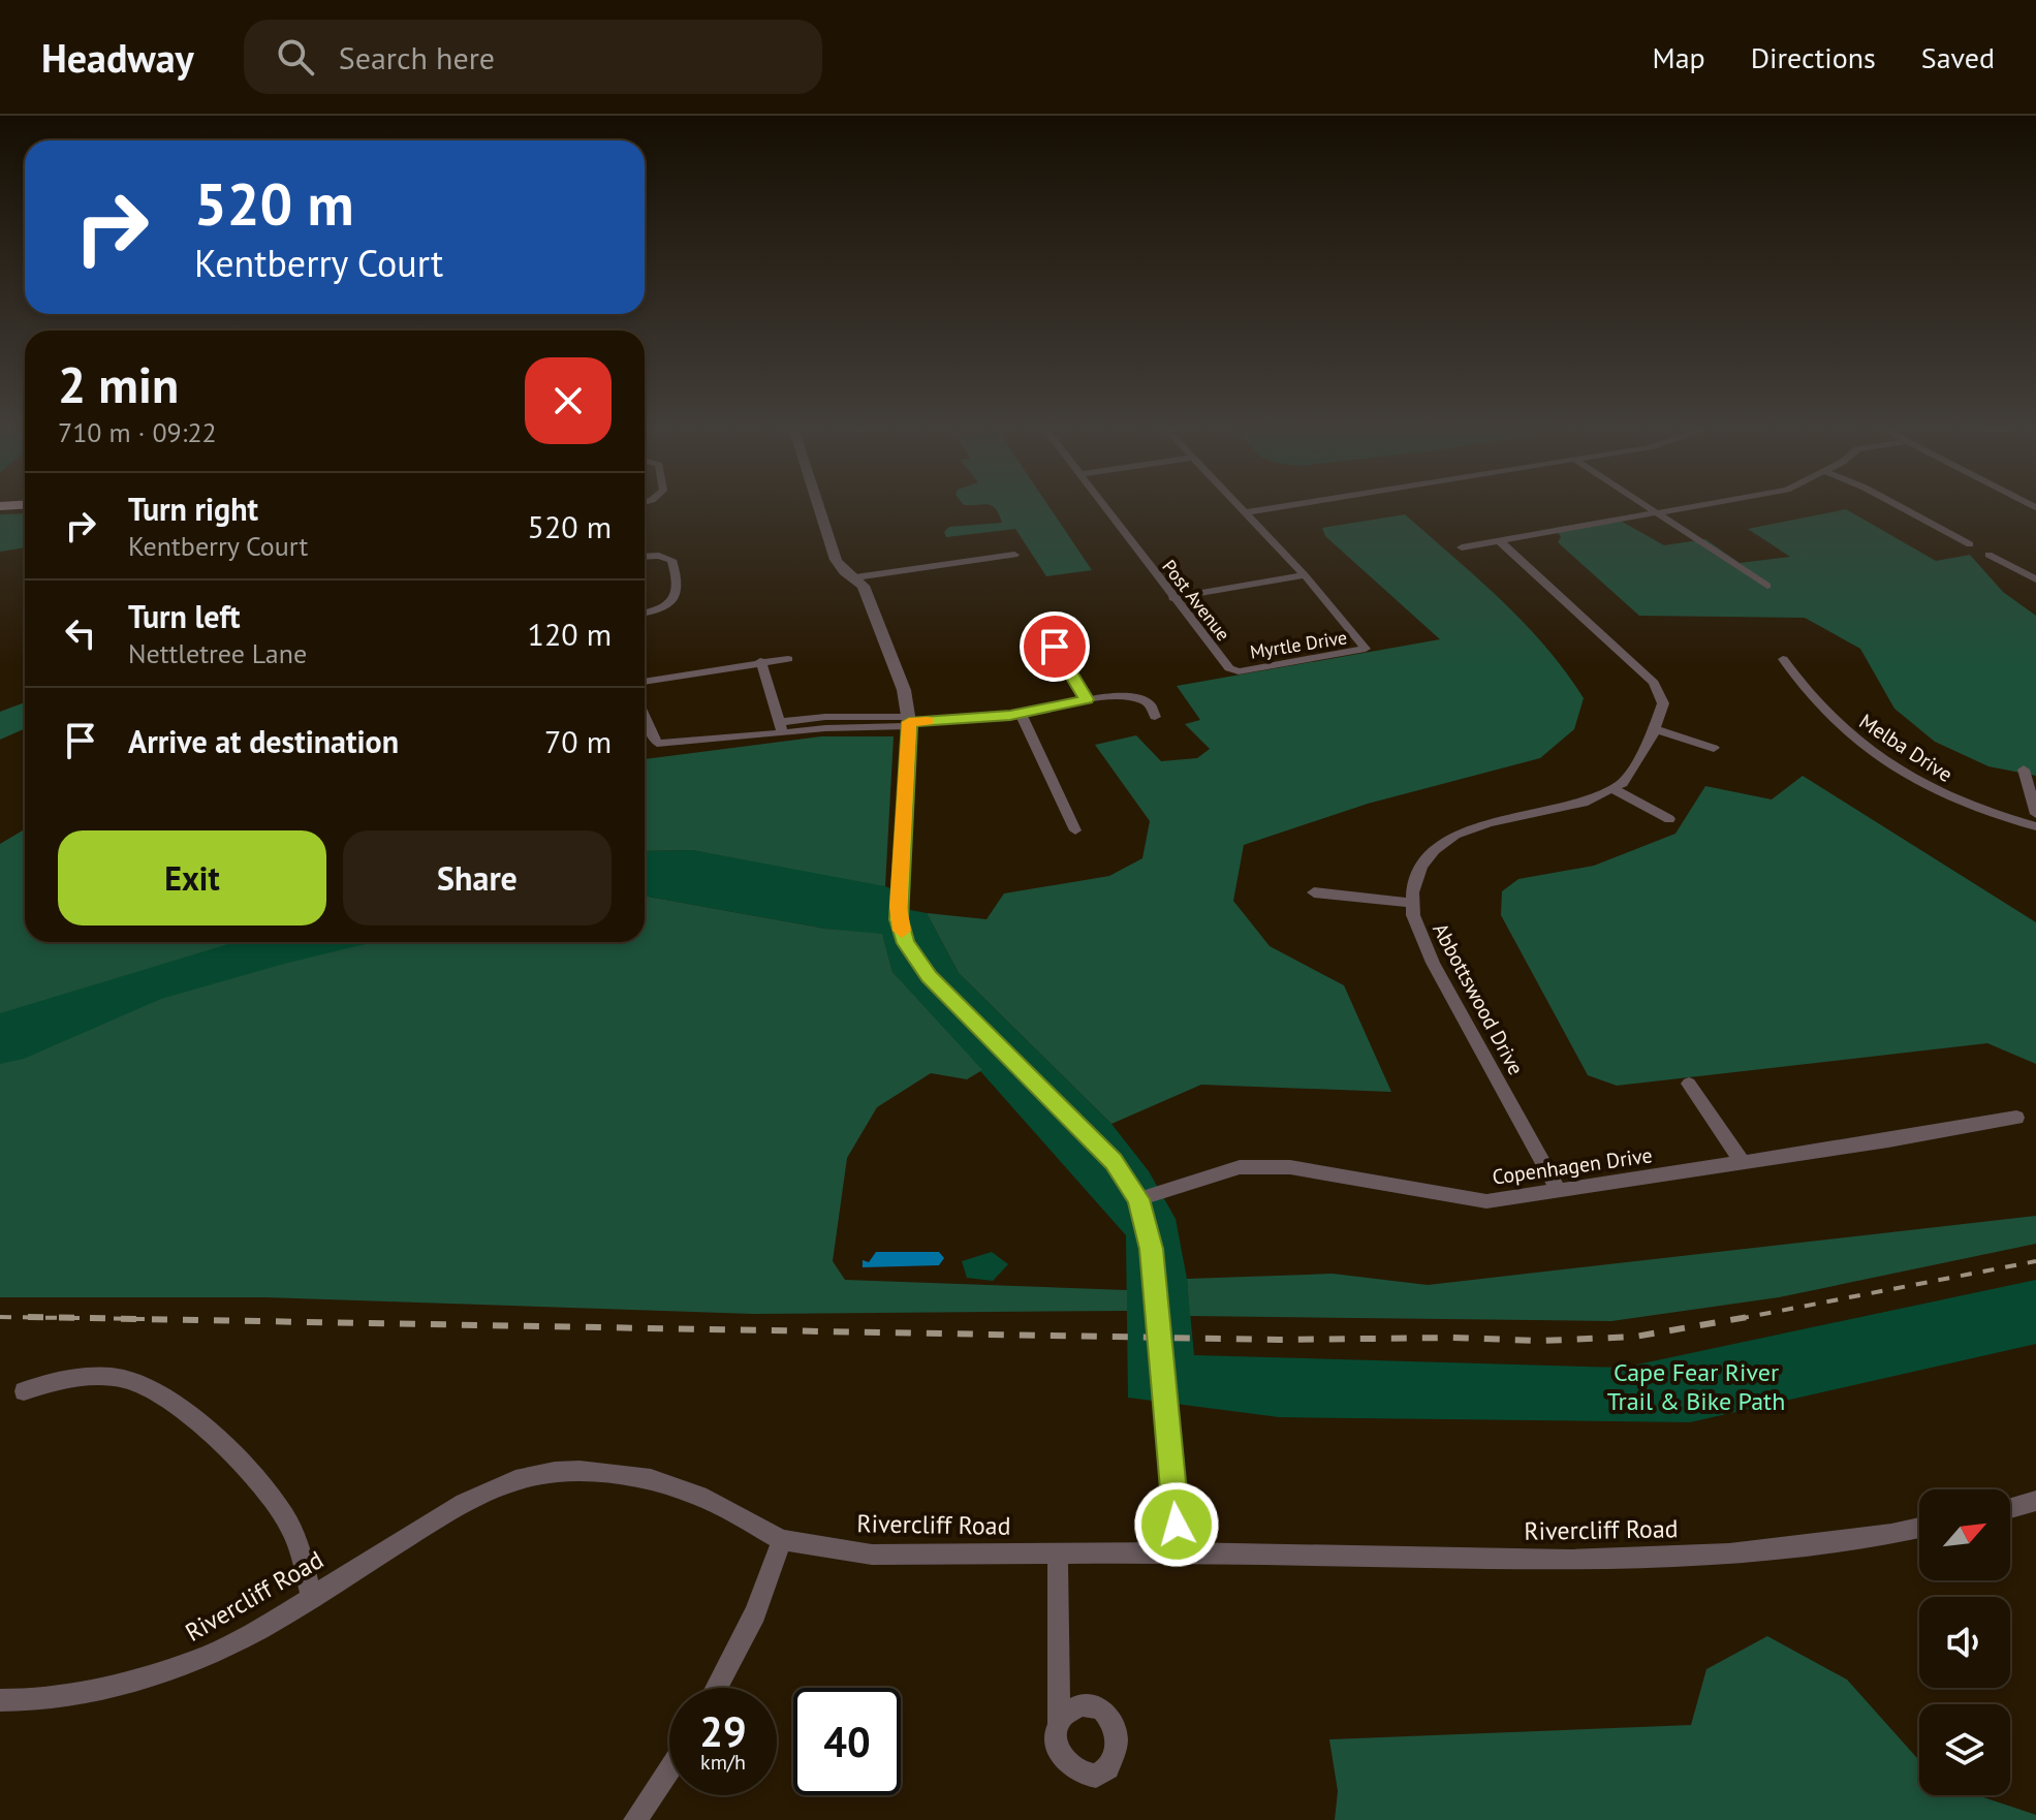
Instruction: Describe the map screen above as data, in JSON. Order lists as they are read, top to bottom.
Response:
{
  "streets": {
    "street": [
      "Post Avenue",
      "Myrtle Drive",
      "Melba Drive",
      "Abbottswood Drive",
      "Copenhagen Drive",
      "Rivercliff Road"
    ]
  },
  "crossings": [
    ["Post Avenue", "Myrtle Drive"],
    ["Abbottswood Drive", "Copenhagen Drive"]
  ],
  "parks": ["Cape Fear River Trail & Bike Path"],
  "north": "top right",
  "page": {
    "header": "Headway",
    "search": "Search here",
    "nav": ["Map", "Directions", "Saved"],
    "turn": ["520 m", "Kentberry Court"],
    "heading": ["2 min", "710 m · 09:22"],
    "list": [
      {
        "name": "Turn right",
        "note": "Kentberry Court",
        "value": "520 m"
      },
      {
        "name": "Turn left",
        "note": "Nettletree Lane",
        "value": "120 m"
      },
      {
        "name": "Arrive at destination",
        "value": "70 m"
      }
    ],
    "buttons": ["Exit", "Share"],
    "speed": "29 km/h",
    "limit": "40"
  }
}
